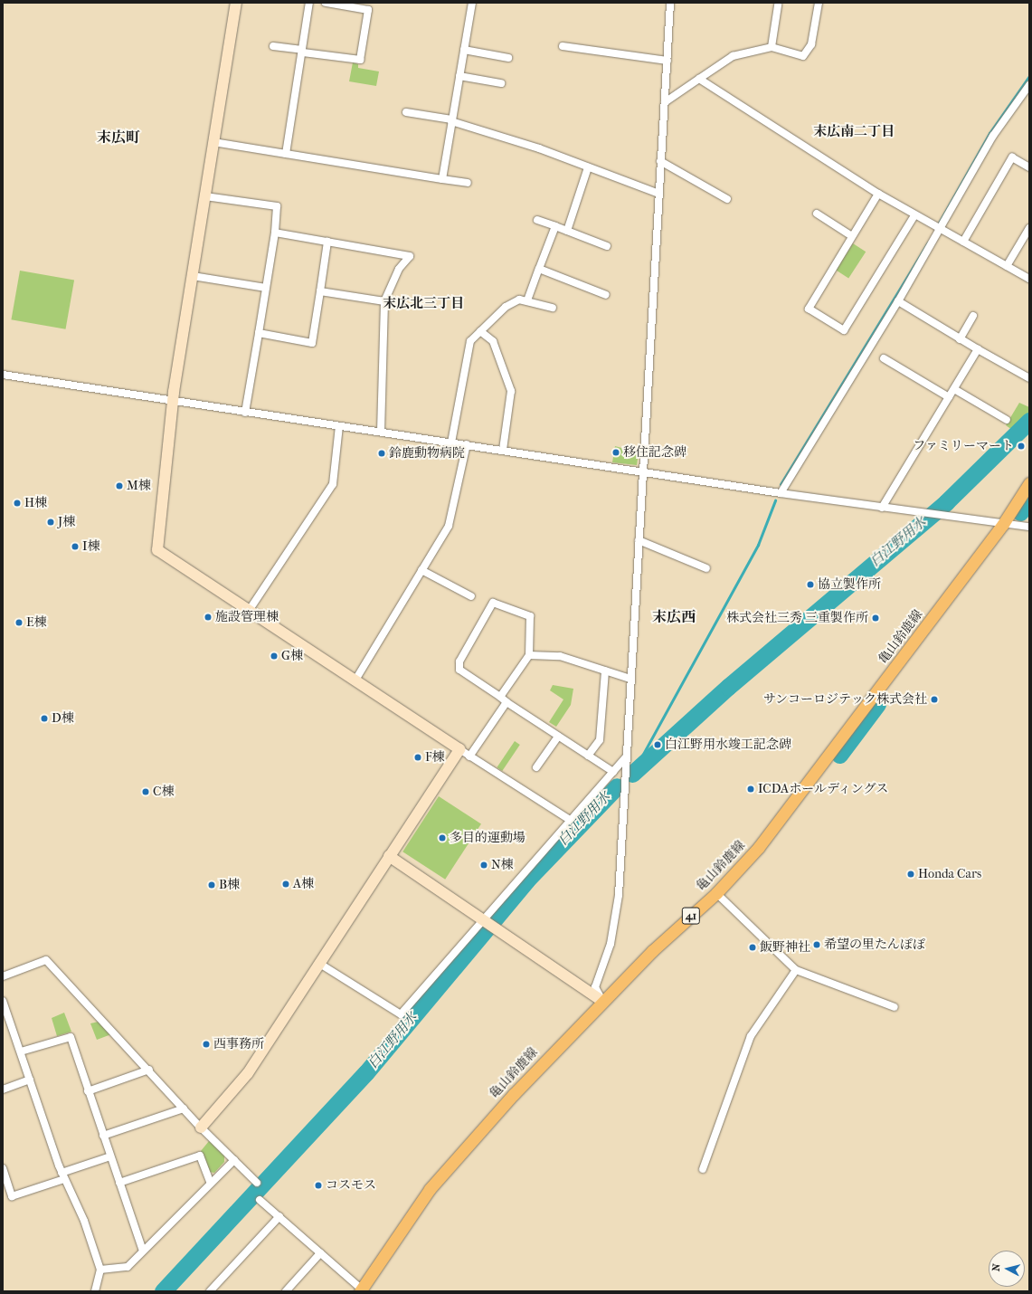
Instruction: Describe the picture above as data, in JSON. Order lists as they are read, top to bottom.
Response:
{
  "streets": {
    "main road": ["亀山鈴鹿線", "41"]
  },
  "districts": [
    "末広南二丁目",
    "末広町",
    "末広北三丁目",
    "末広西"
  ],
  "water": ["白江野用水"],
  "places": [
    "ファミリーマート",
    "移住記念碑",
    "鈴鹿動物病院",
    "M棟",
    "H棟",
    "J棟",
    "I棟",
    "協立製作所",
    "施設管理棟",
    "株式会社三秀 三重製作所",
    "E棟",
    "G棟",
    "サンコーロジテック株式会社",
    "D棟",
    "白江野用水竣工記念碑",
    "F棟",
    "ICDAホールディングス",
    "C棟",
    "多目的運動場",
    "N棟",
    "Honda Cars",
    "A棟",
    "B棟",
    "希望の里たんぽぽ",
    "飯野神社",
    "西事務所",
    "コスモス"
  ],
  "north": "left"
}
